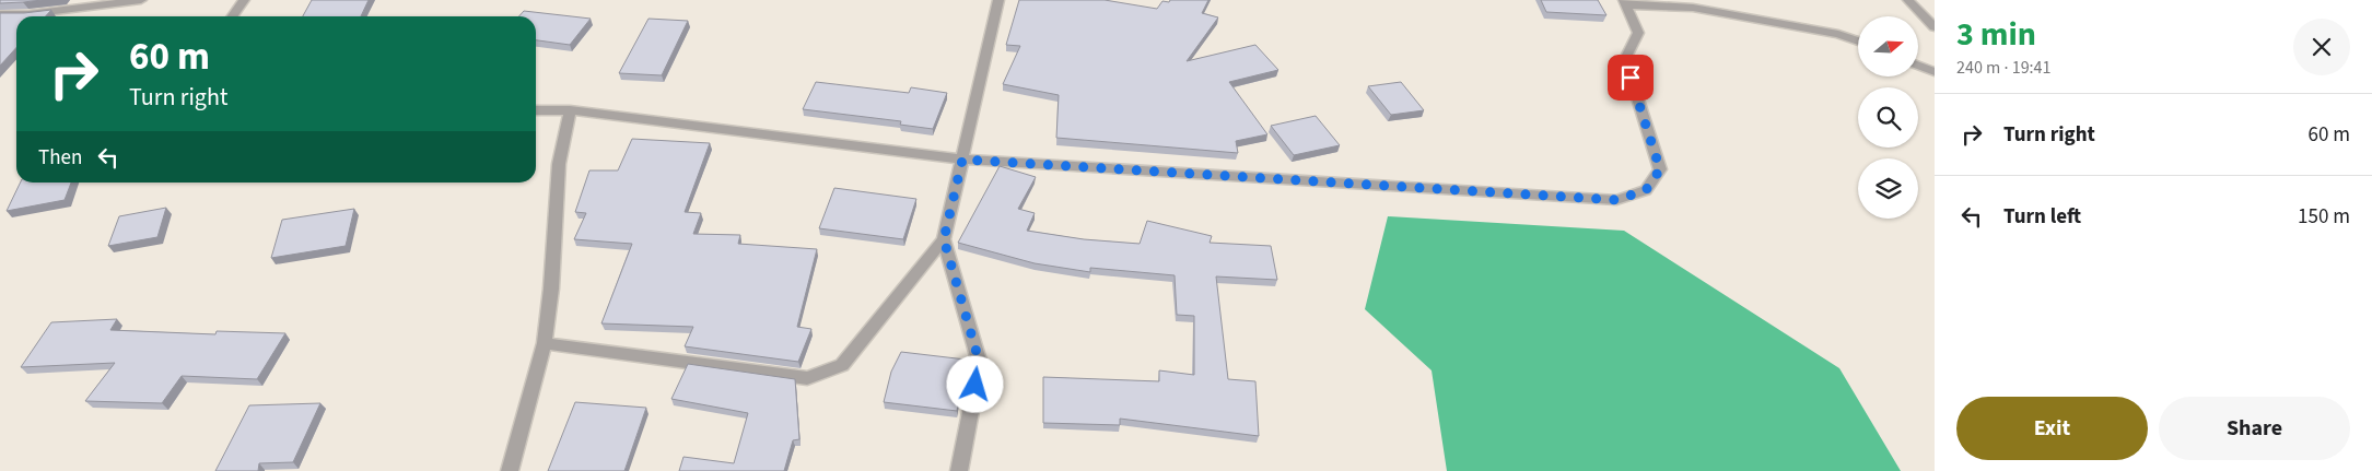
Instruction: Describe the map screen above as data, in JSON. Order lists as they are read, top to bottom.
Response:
{
  "north": "right",
  "page": {
    "heading": ["3 min", "240 m · 19:41"],
    "turn": ["60 m", "Turn right"],
    "list": [
      {
        "name": "Turn right",
        "value": "60 m"
      },
      {
        "name": "Turn left",
        "value": "150 m"
      }
    ],
    "then": "Then",
    "buttons": ["Exit", "Share"]
  }
}
